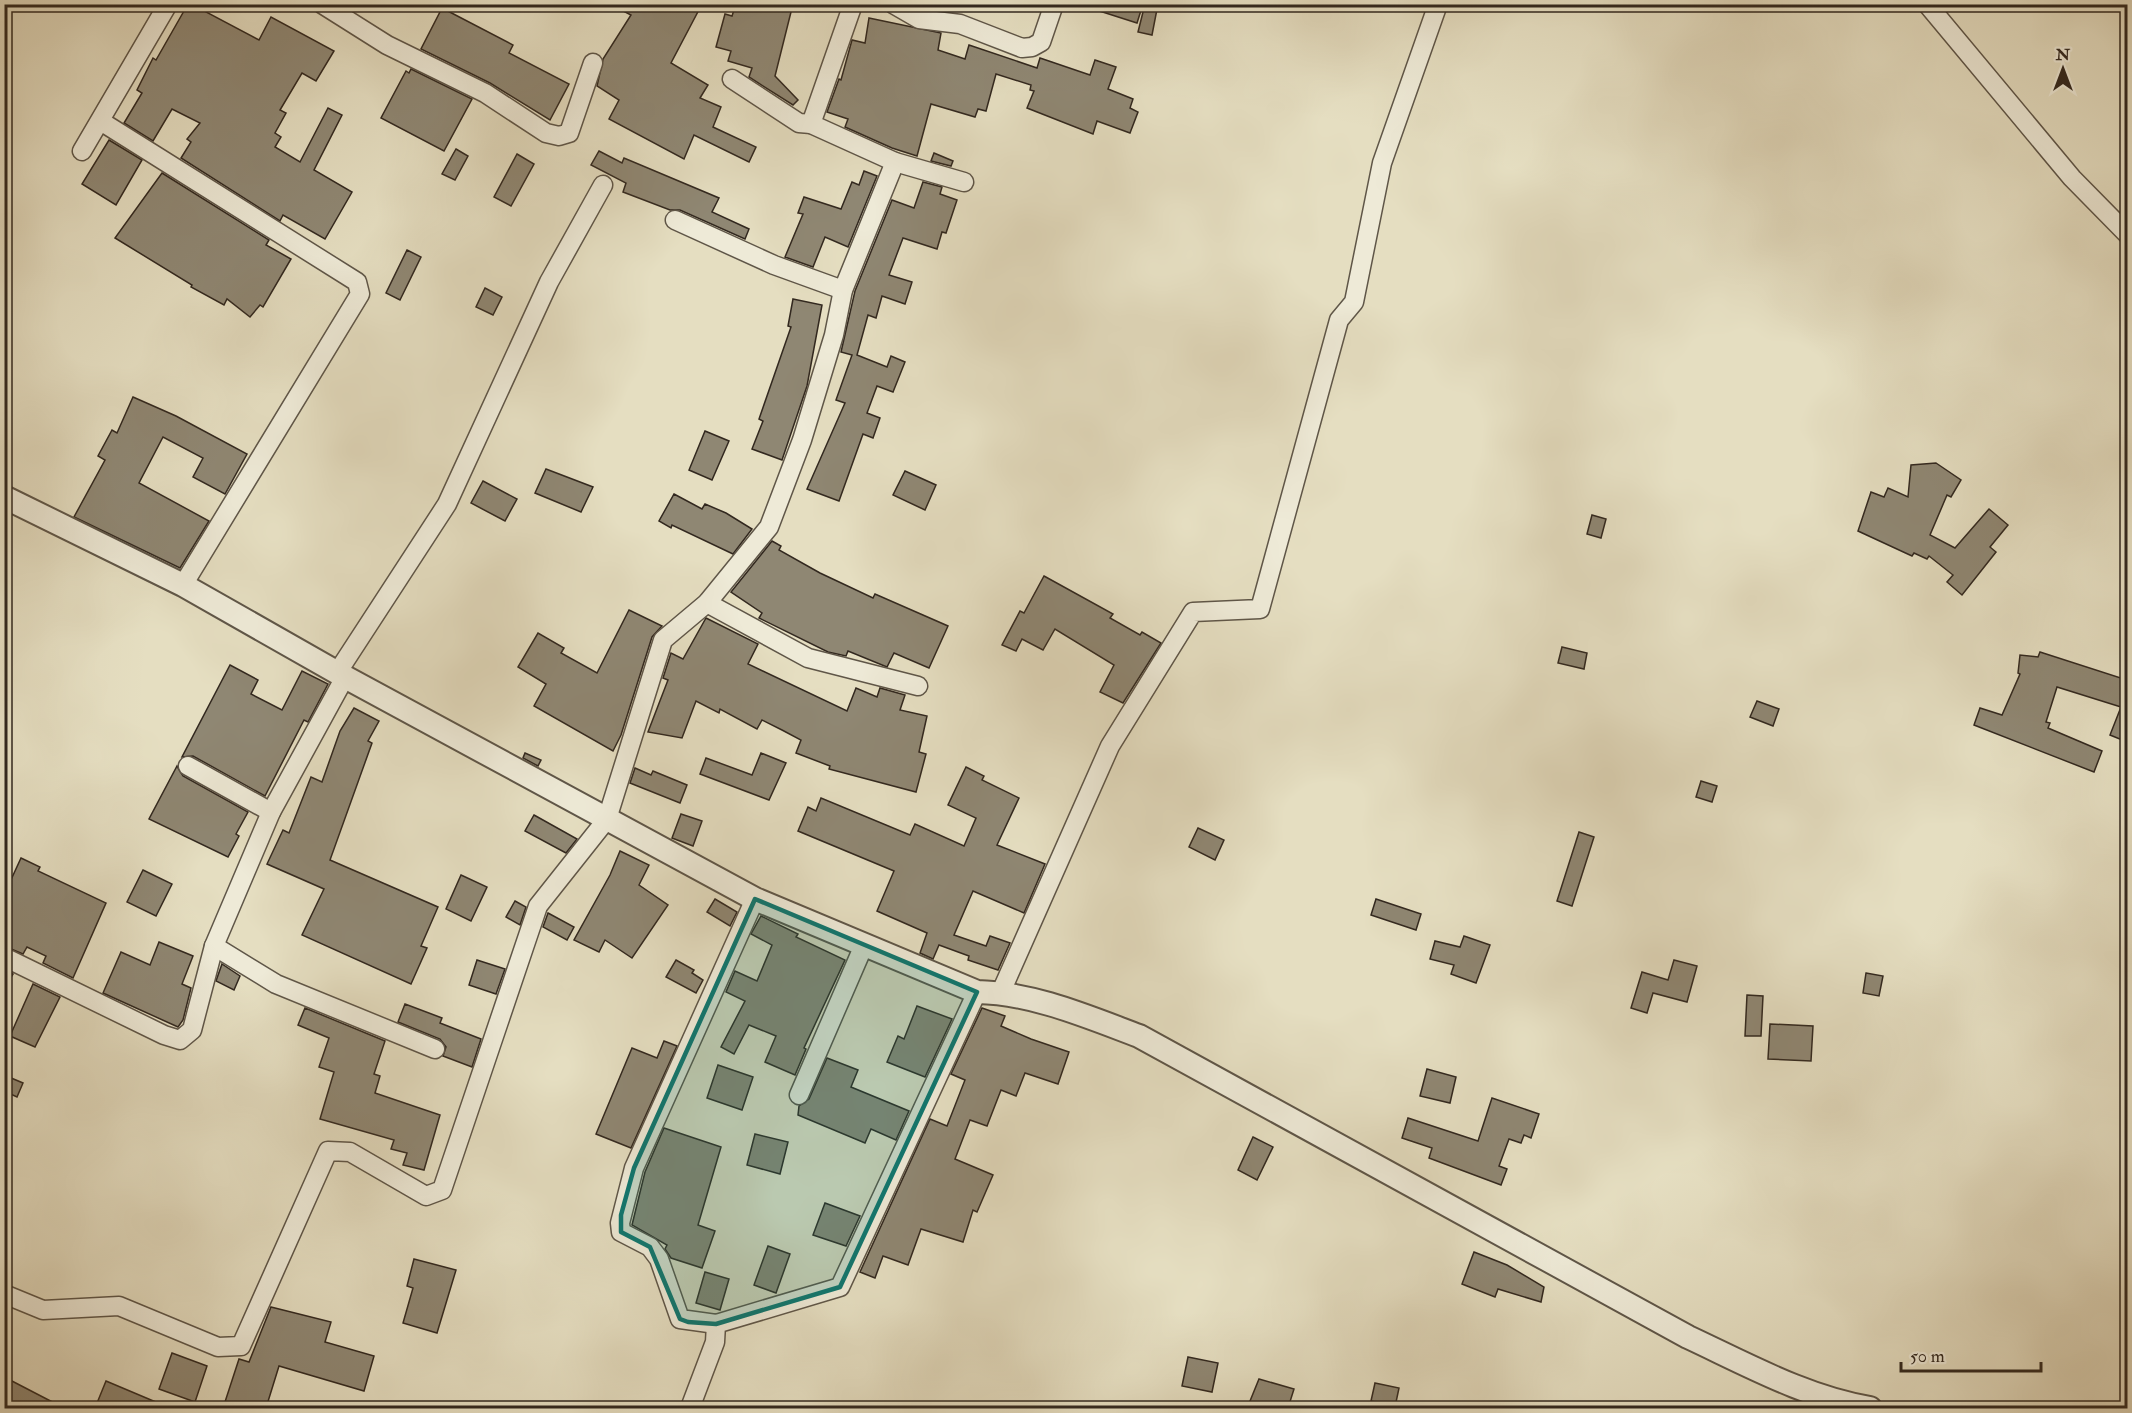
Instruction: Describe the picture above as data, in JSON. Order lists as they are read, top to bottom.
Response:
{
  "scale_bar": "50 m",
  "north": "top"
}
